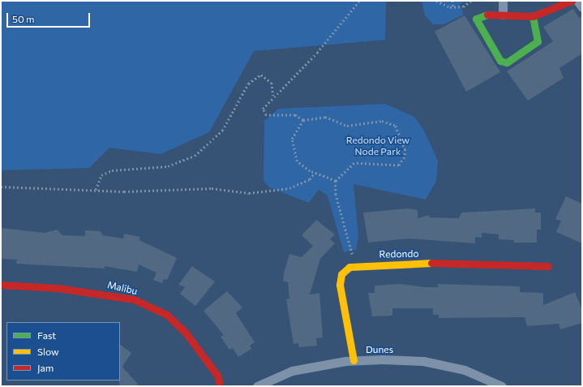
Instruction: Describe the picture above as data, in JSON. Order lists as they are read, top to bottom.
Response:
{
  "streets": {
    "street": ["Redondo", "Malibu", "Dunes"]
  },
  "parks": ["Redondo View Node Park"],
  "legend": ["Fast", "Slow", "Jam"],
  "scale_bar": "50 m"
}
